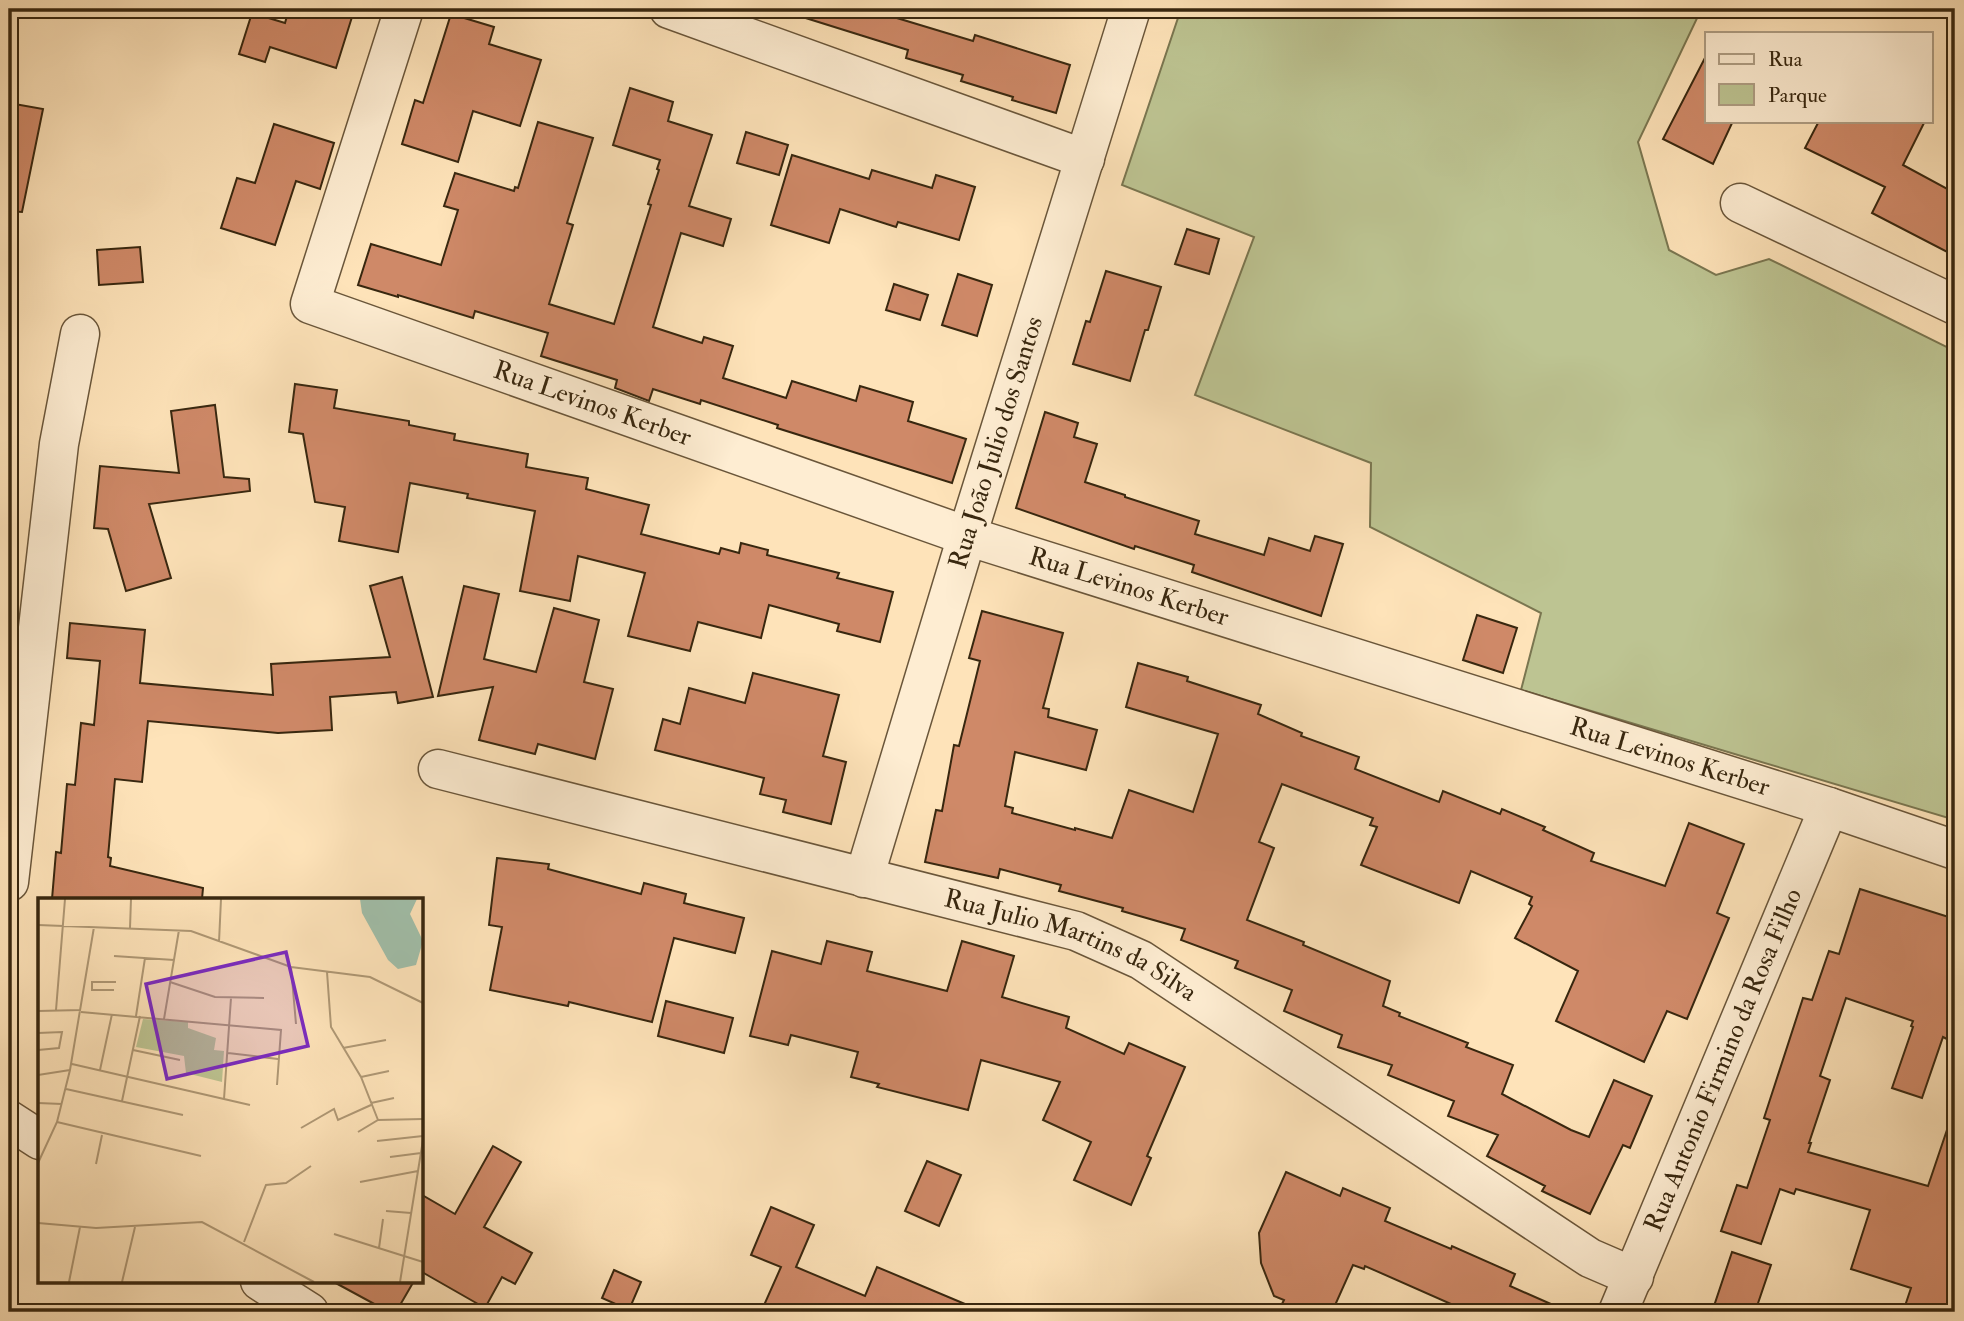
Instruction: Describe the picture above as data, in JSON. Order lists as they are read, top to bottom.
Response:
{
  "streets": {
    "street": [
      "Rua Levinos Kerber",
      "Rua João Julio dos Santos",
      "Rua Julio Martins da Silva",
      "Rua Antonio Firmino da Rosa Filho"
    ]
  },
  "crossings": [
    ["Rua Levinos Kerber", "Rua João Julio dos Santos"],
    ["Rua Levinos Kerber", "Rua Antonio Firmino da Rosa Filho"],
    ["Rua João Julio dos Santos", "Rua Julio Martins da Silva"],
    ["Rua Julio Martins da Silva", "Rua Antonio Firmino da Rosa Filho"]
  ],
  "legend": ["Rua", "Parque"]
}
